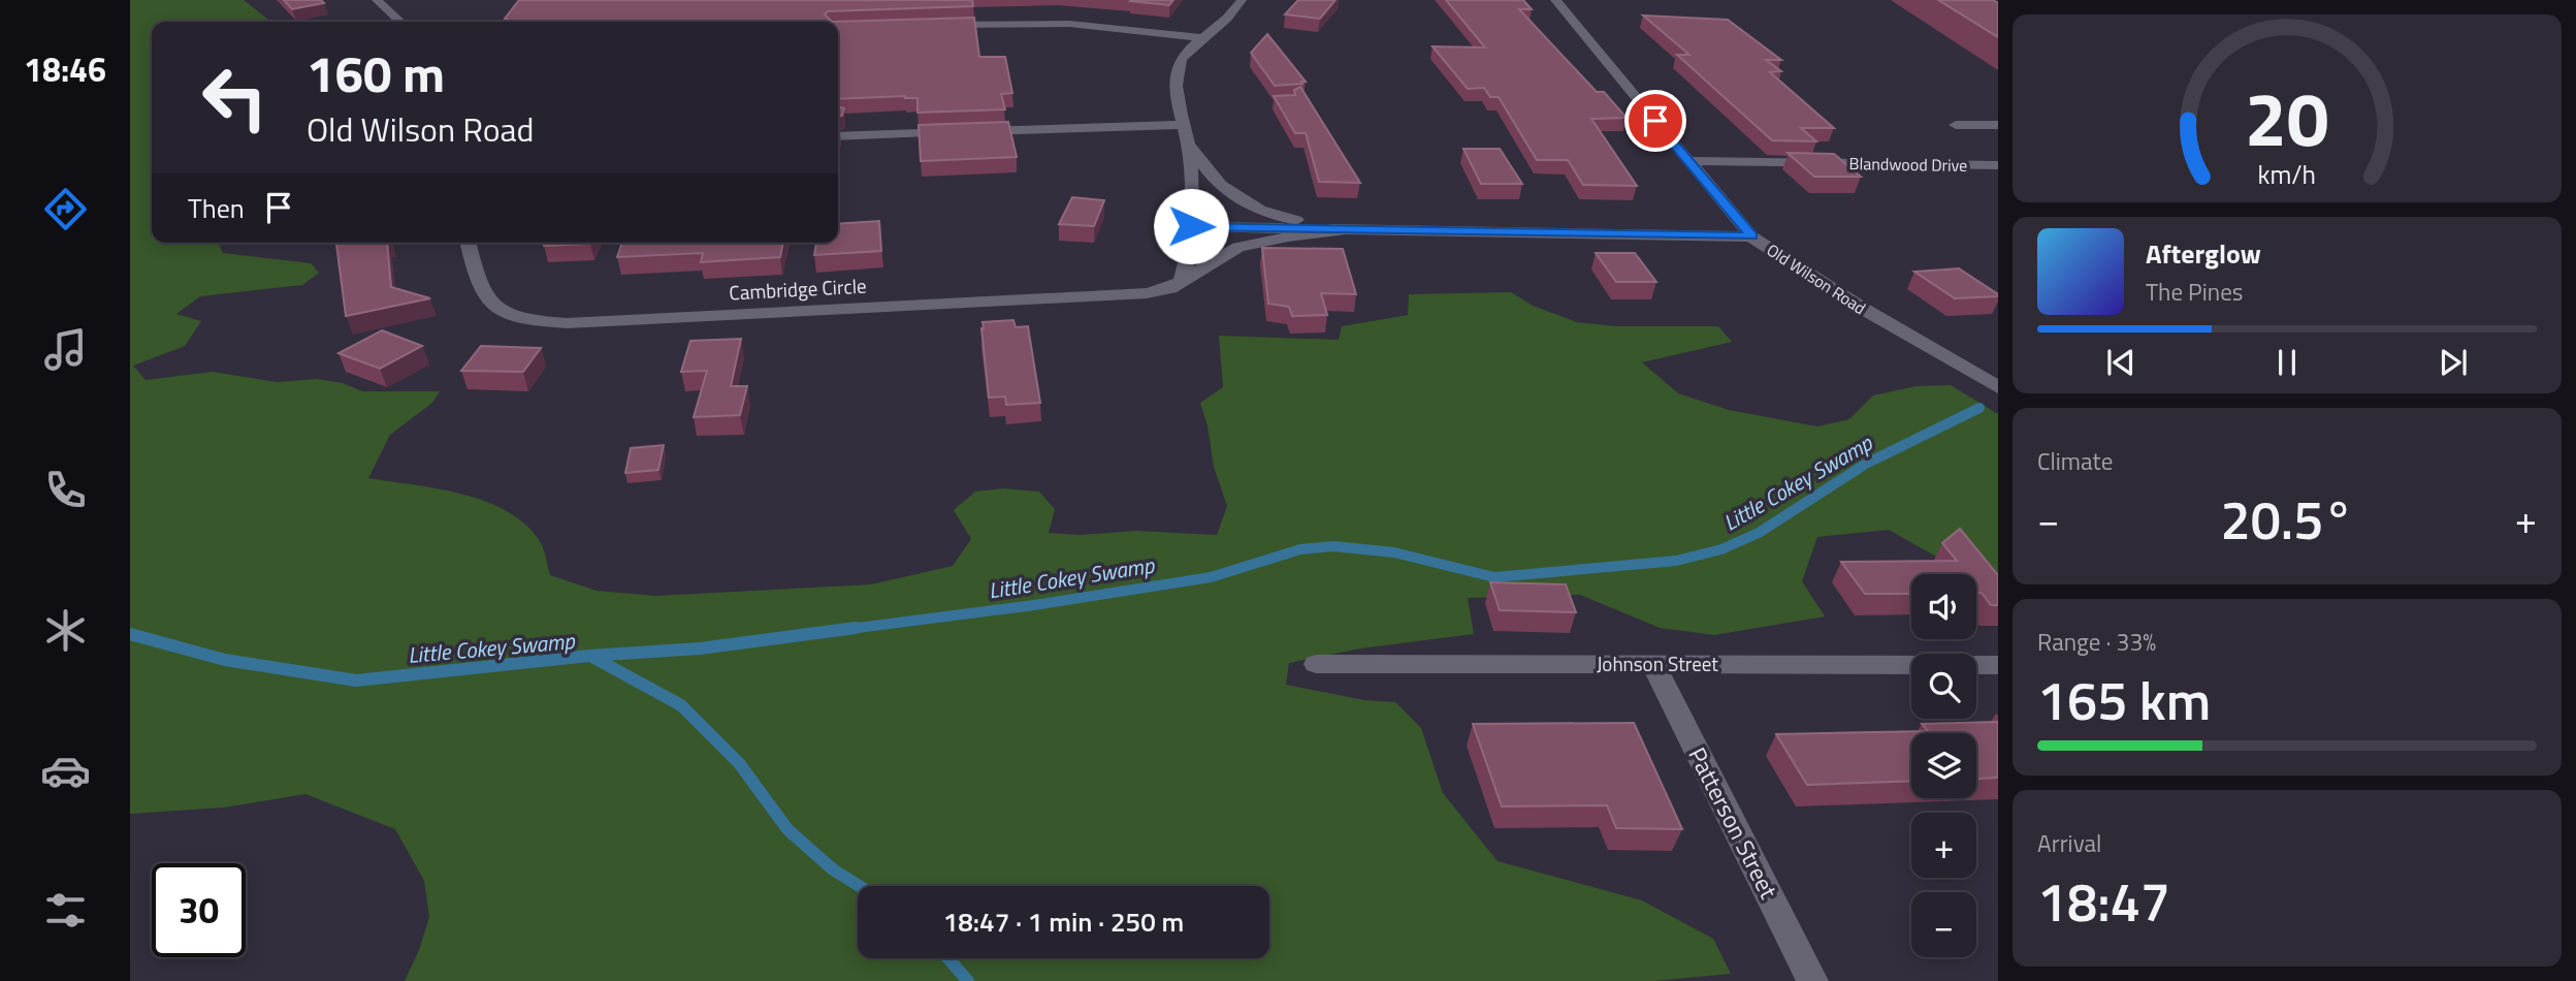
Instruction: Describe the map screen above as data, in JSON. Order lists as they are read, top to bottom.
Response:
{
  "streets": {
    "street": [
      "Blandwood Drive",
      "Old Wilson Road",
      "Cambridge Circle",
      "Johnson Street",
      "Patterson Street"
    ]
  },
  "crossings": [
    ["Blandwood Drive", "Old Wilson Road"],
    ["Johnson Street", "Patterson Street"]
  ],
  "water": ["Little Cokey Swamp"],
  "page": {
    "tabs": "18:46",
    "turn": ["160 m", "Old Wilson Road"],
    "then": "Then",
    "song": ["Afterglow", "The Pines"],
    "tile": [
      "Climate",
      ["Range · 33%", "165 km"],
      ["Arrival", "18:47"]
    ],
    "heat": ["−", "20.5°", "+"],
    "map_buttons": ["+", "−"],
    "limit": "30",
    "trip": "18:47 · 1 min · 250 m",
    "gauge": ["20", "km/h"]
  }
}
